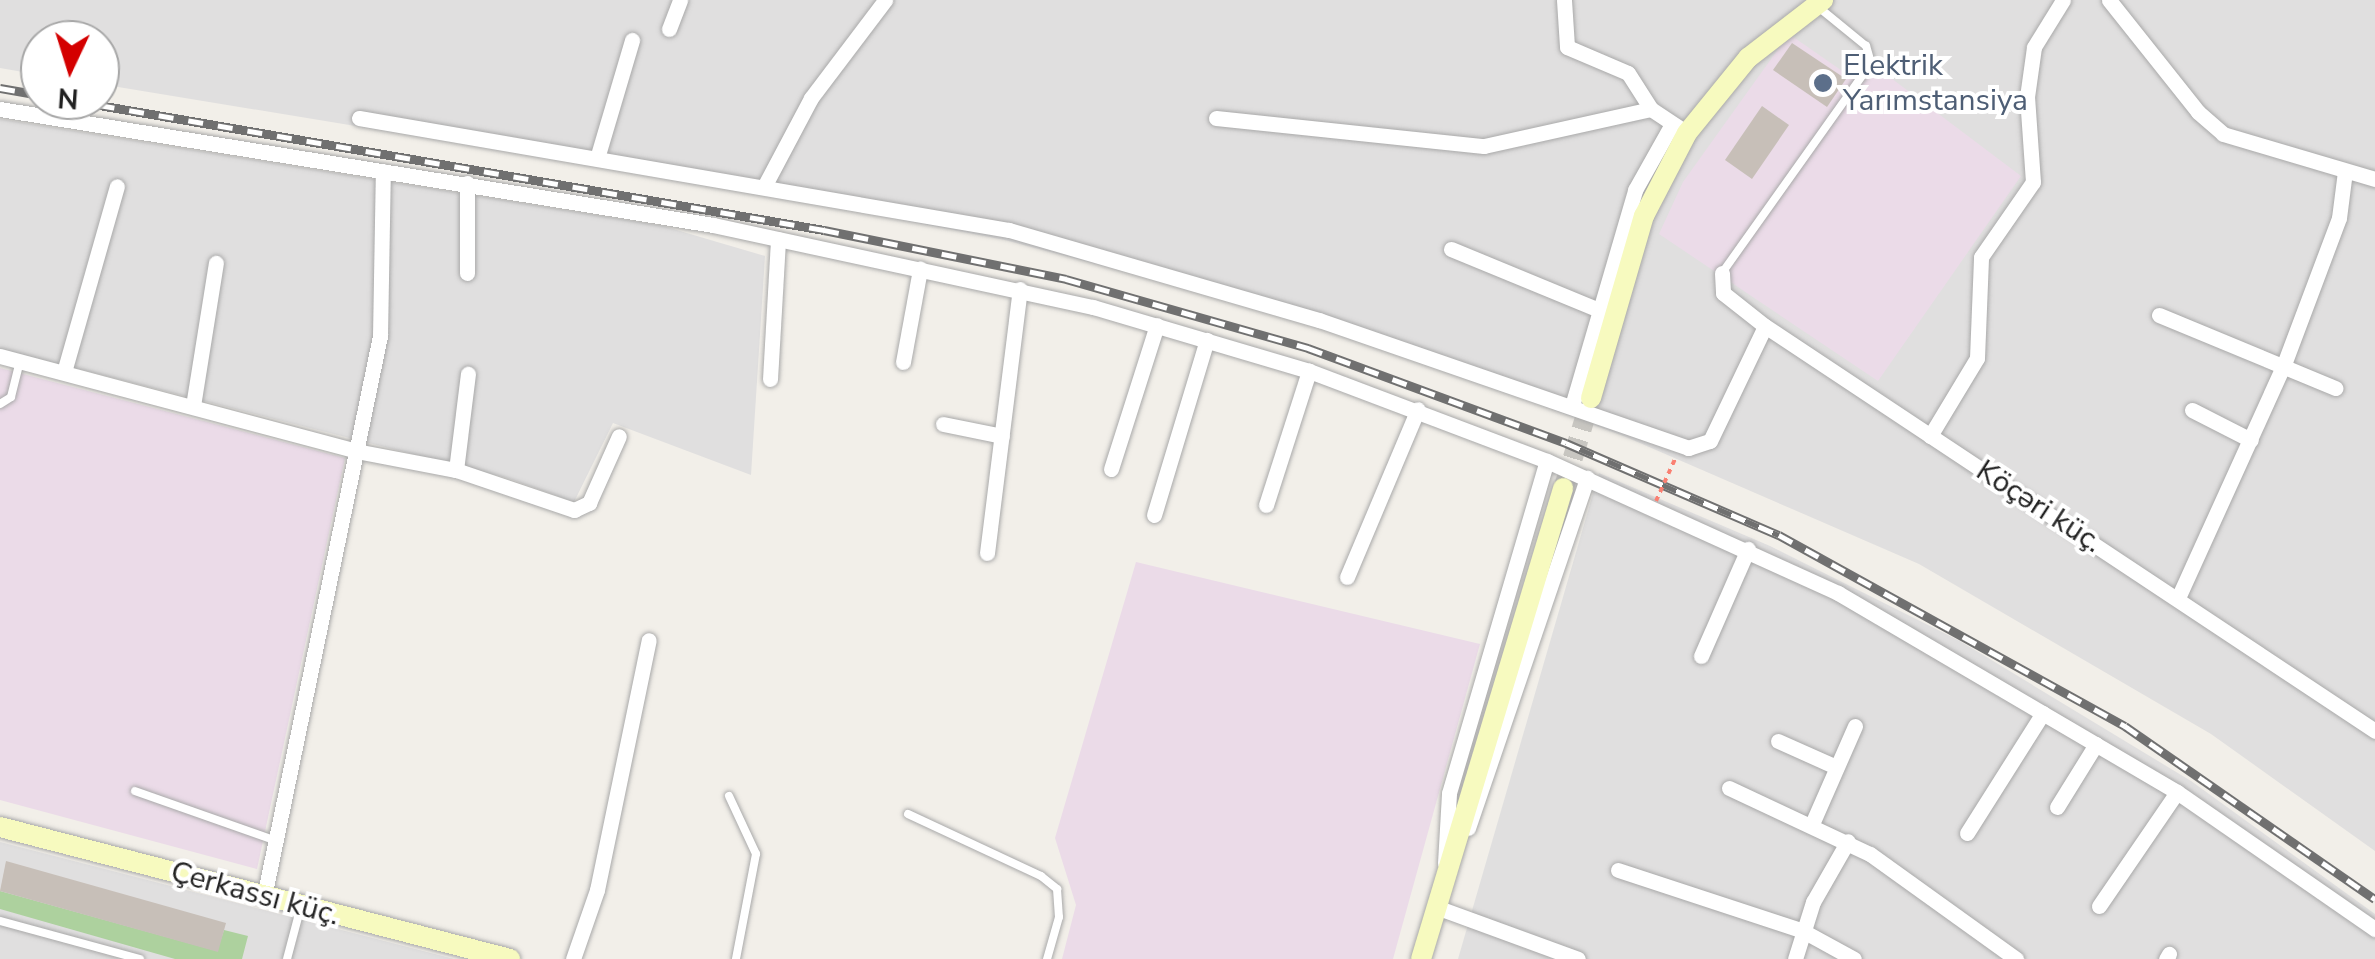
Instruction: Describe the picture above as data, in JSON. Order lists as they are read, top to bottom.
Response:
{
  "streets": {
    "street": ["Köçəri küç.", "Çerkassı küç."]
  },
  "places": ["Elektrik Yarımstansiya"],
  "north": "bottom"
}
